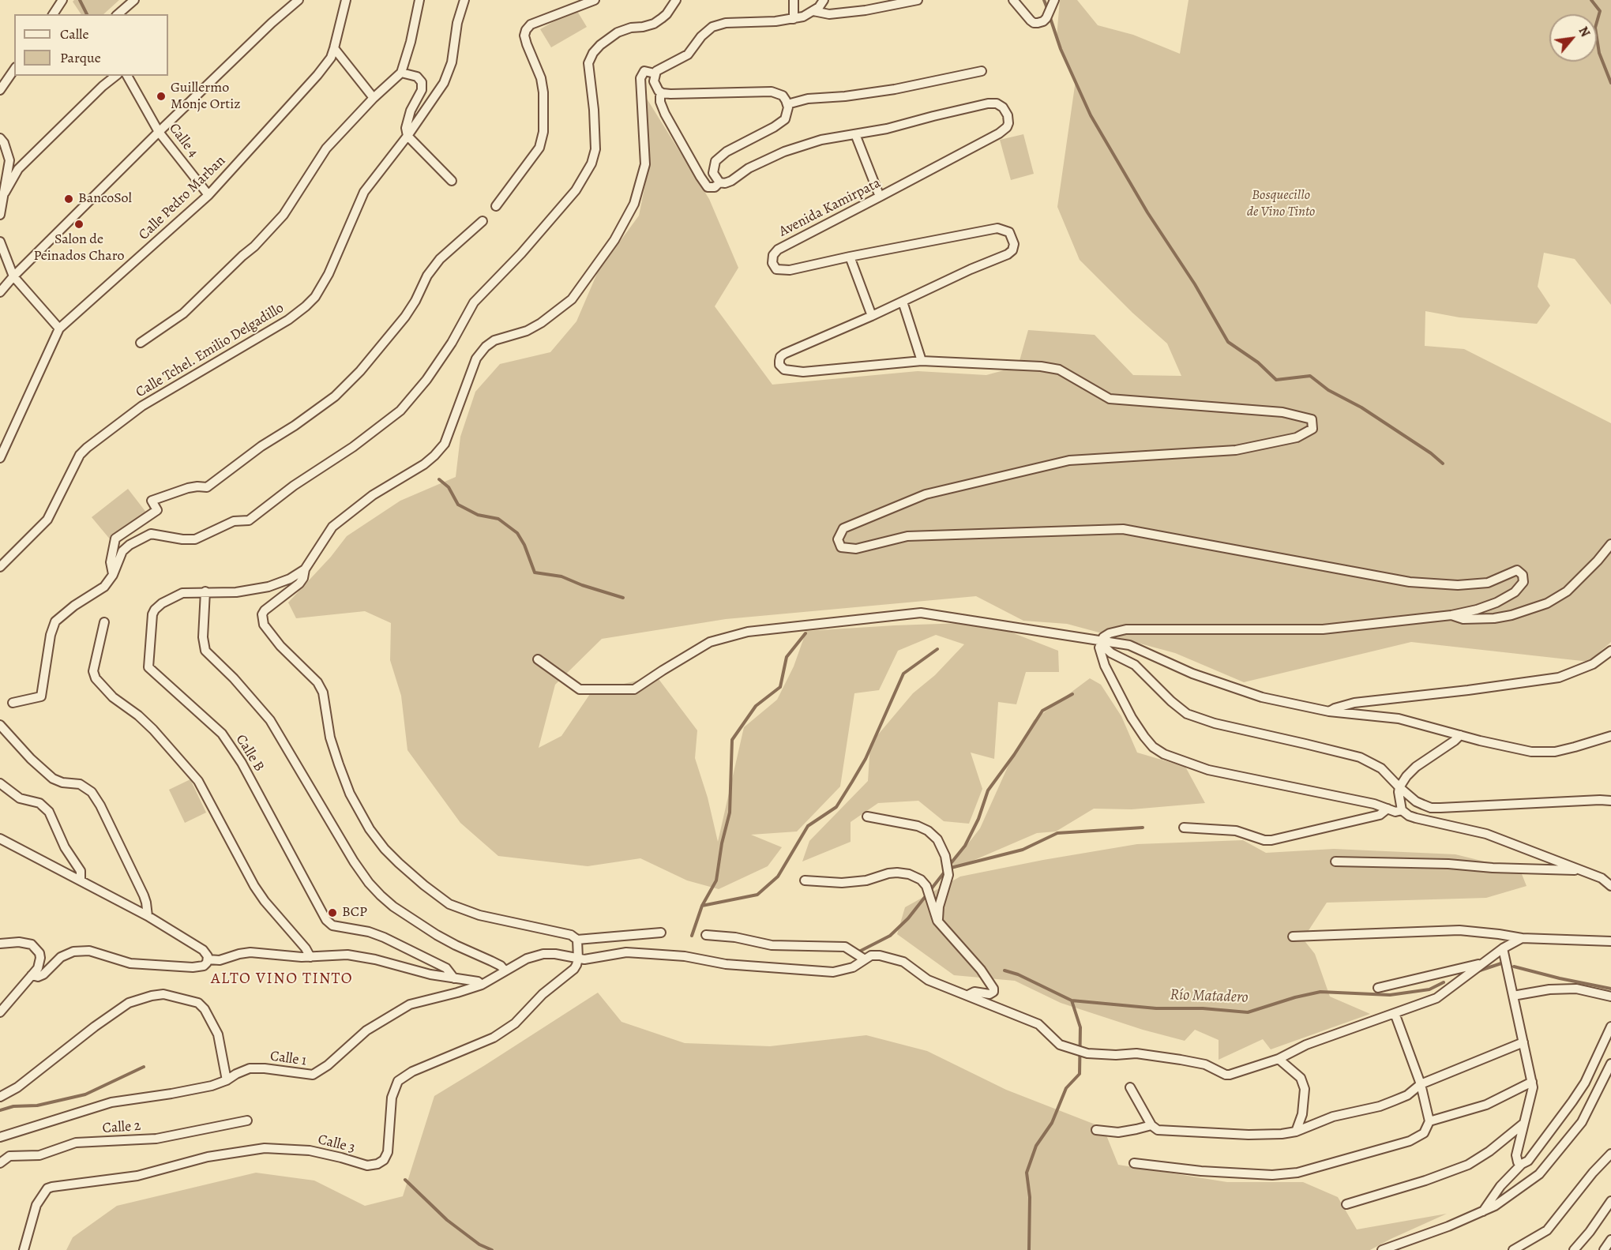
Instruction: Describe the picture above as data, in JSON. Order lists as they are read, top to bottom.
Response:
{
  "streets": {
    "street": [
      "Calle 4",
      "Calle Pedro Marban",
      "Avenida Kamirpata",
      "Calle Tchel. Emilio Delgadillo",
      "Calle B",
      "Calle 1",
      "Calle 2",
      "Calle 3"
    ]
  },
  "crossings": [
    ["Calle 4", "Calle Pedro Marban"],
    ["Calle 1", "Calle 3"]
  ],
  "districts": ["ALTO VINO TINTO"],
  "water": ["Río Matadero"],
  "parks": ["Bosquecillo de Vino Tinto"],
  "places": [
    "Guillermo Monje Ortiz",
    "BancoSol",
    "Salon de Peinados Charo",
    "BCP"
  ],
  "legend": ["Calle", "Parque"],
  "north": "top right"
}
